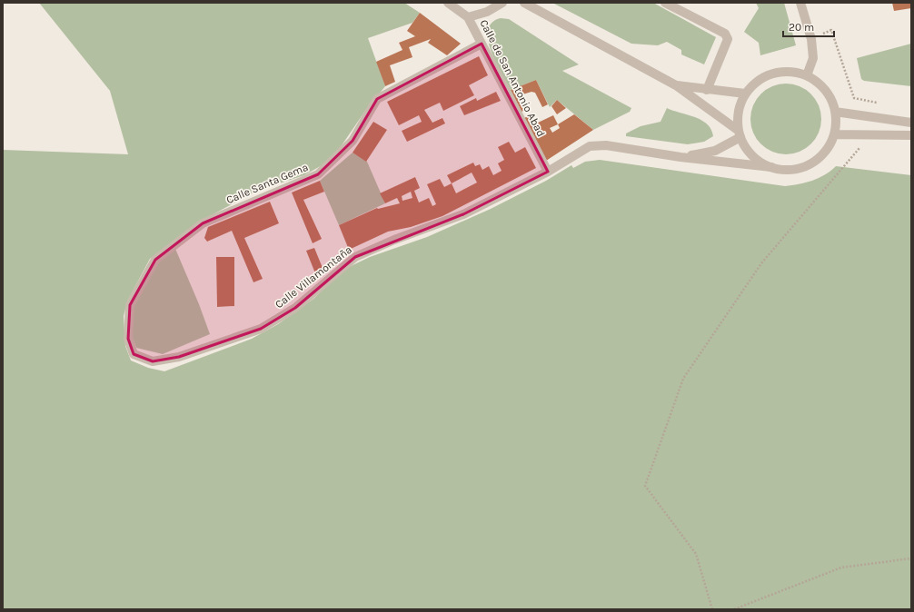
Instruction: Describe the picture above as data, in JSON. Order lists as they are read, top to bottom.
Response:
{
  "streets": {
    "street": ["Calle de San Antonio Abad", "Calle Santa Gema", "Calle Villamontaña"]
  },
  "crossings": [
    ["Calle de San Antonio Abad", "Calle Santa Gema"],
    ["Calle de San Antonio Abad", "Calle Villamontaña"],
    ["Calle Santa Gema", "Calle Villamontaña"]
  ],
  "scale_bar": "20 m"
}
